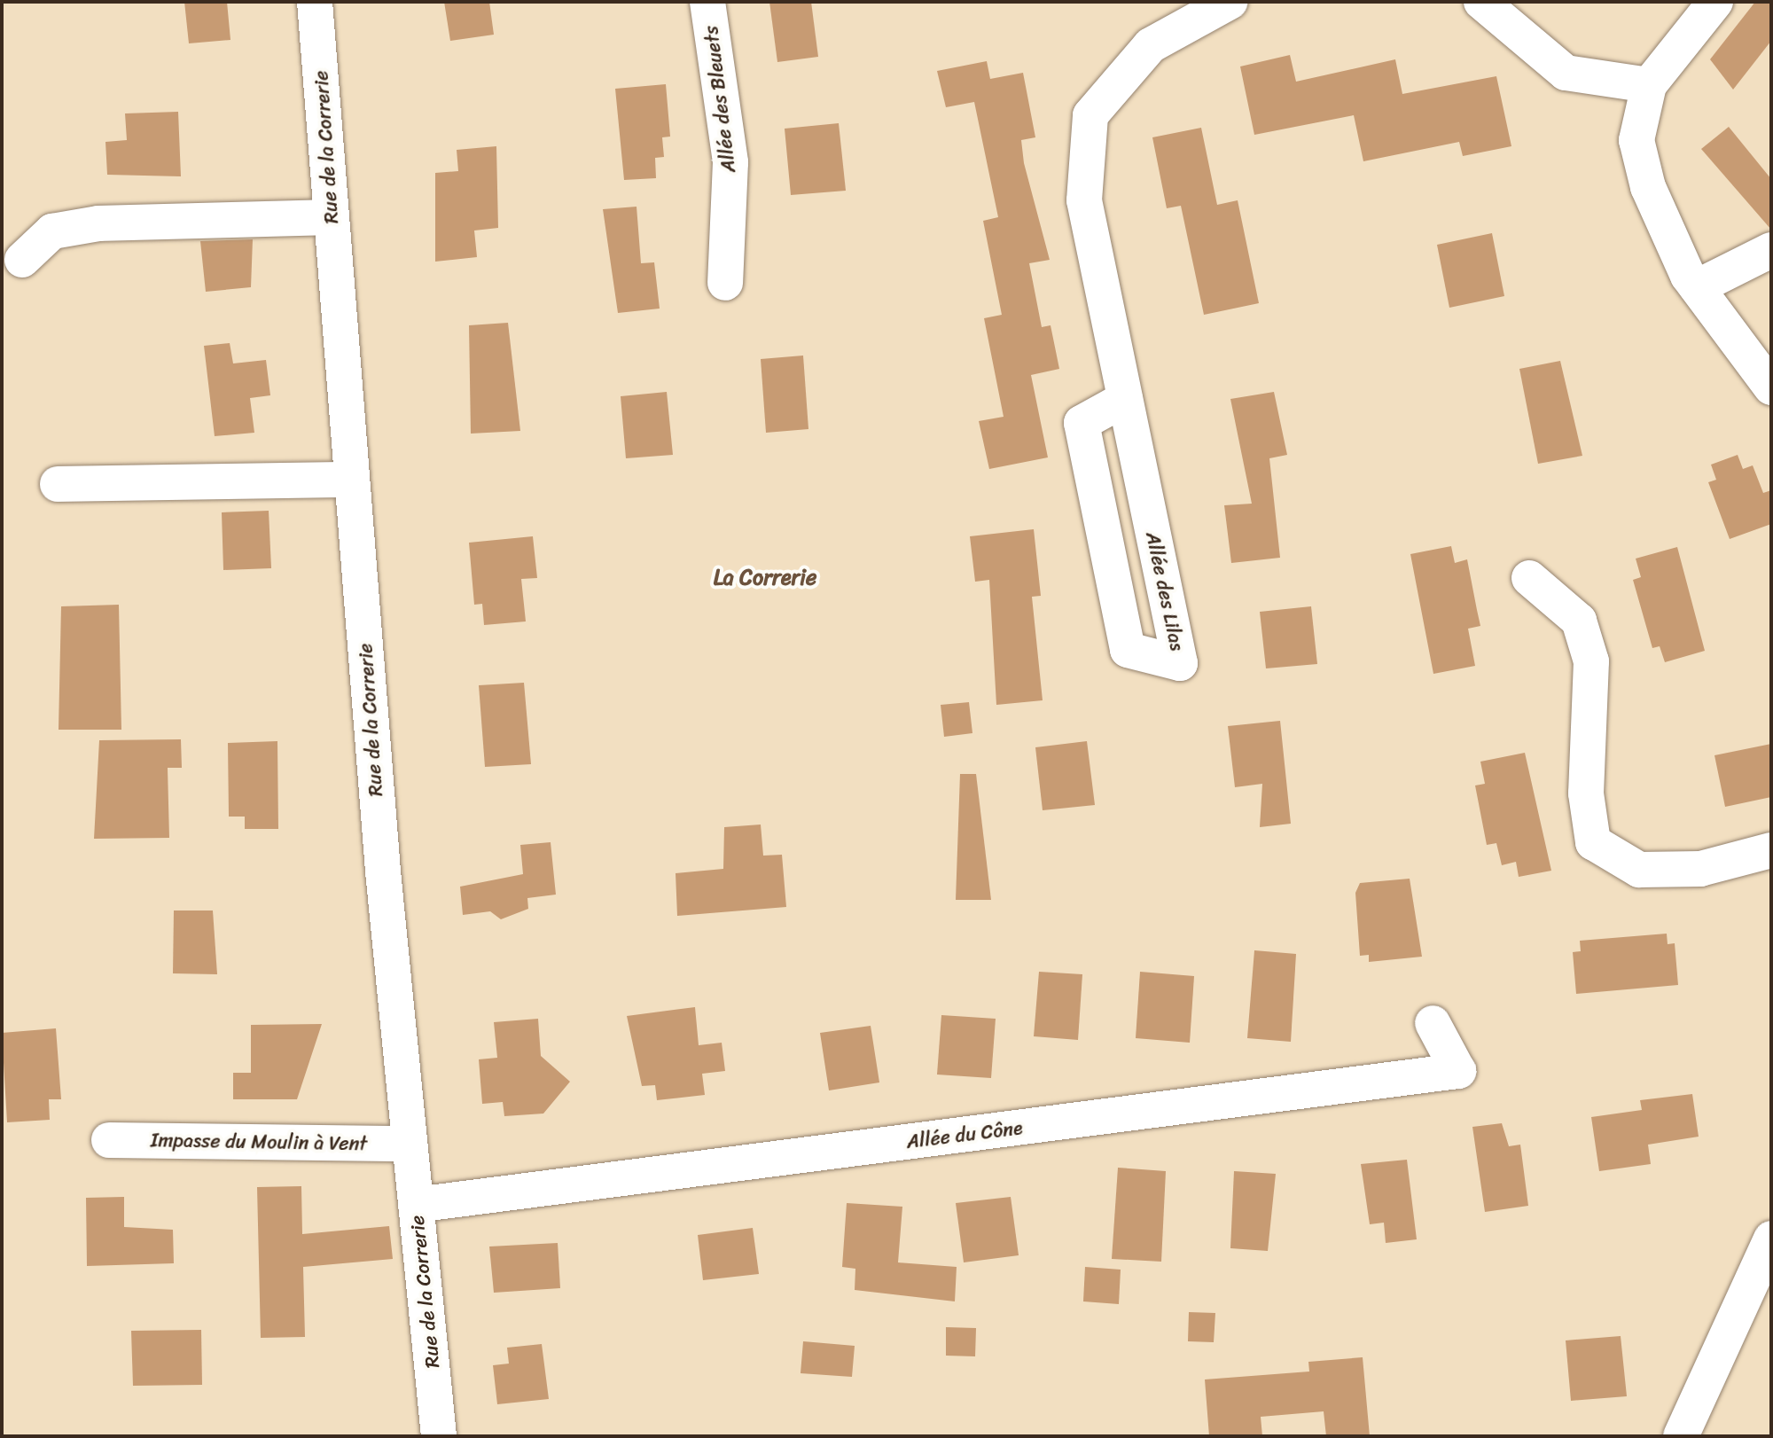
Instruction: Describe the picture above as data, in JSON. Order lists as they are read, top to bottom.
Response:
{
  "streets": {
    "street": [
      "Allée des Bleuets",
      "Rue de la Correrie",
      "Allée des Lilas",
      "Allée du Cône",
      "Impasse du Moulin à Vent"
    ]
  },
  "crossings": [
    ["Rue de la Correrie", "Allée du Cône"],
    ["Rue de la Correrie", "Impasse du Moulin à Vent"]
  ],
  "districts": ["La Correrie"]
}
